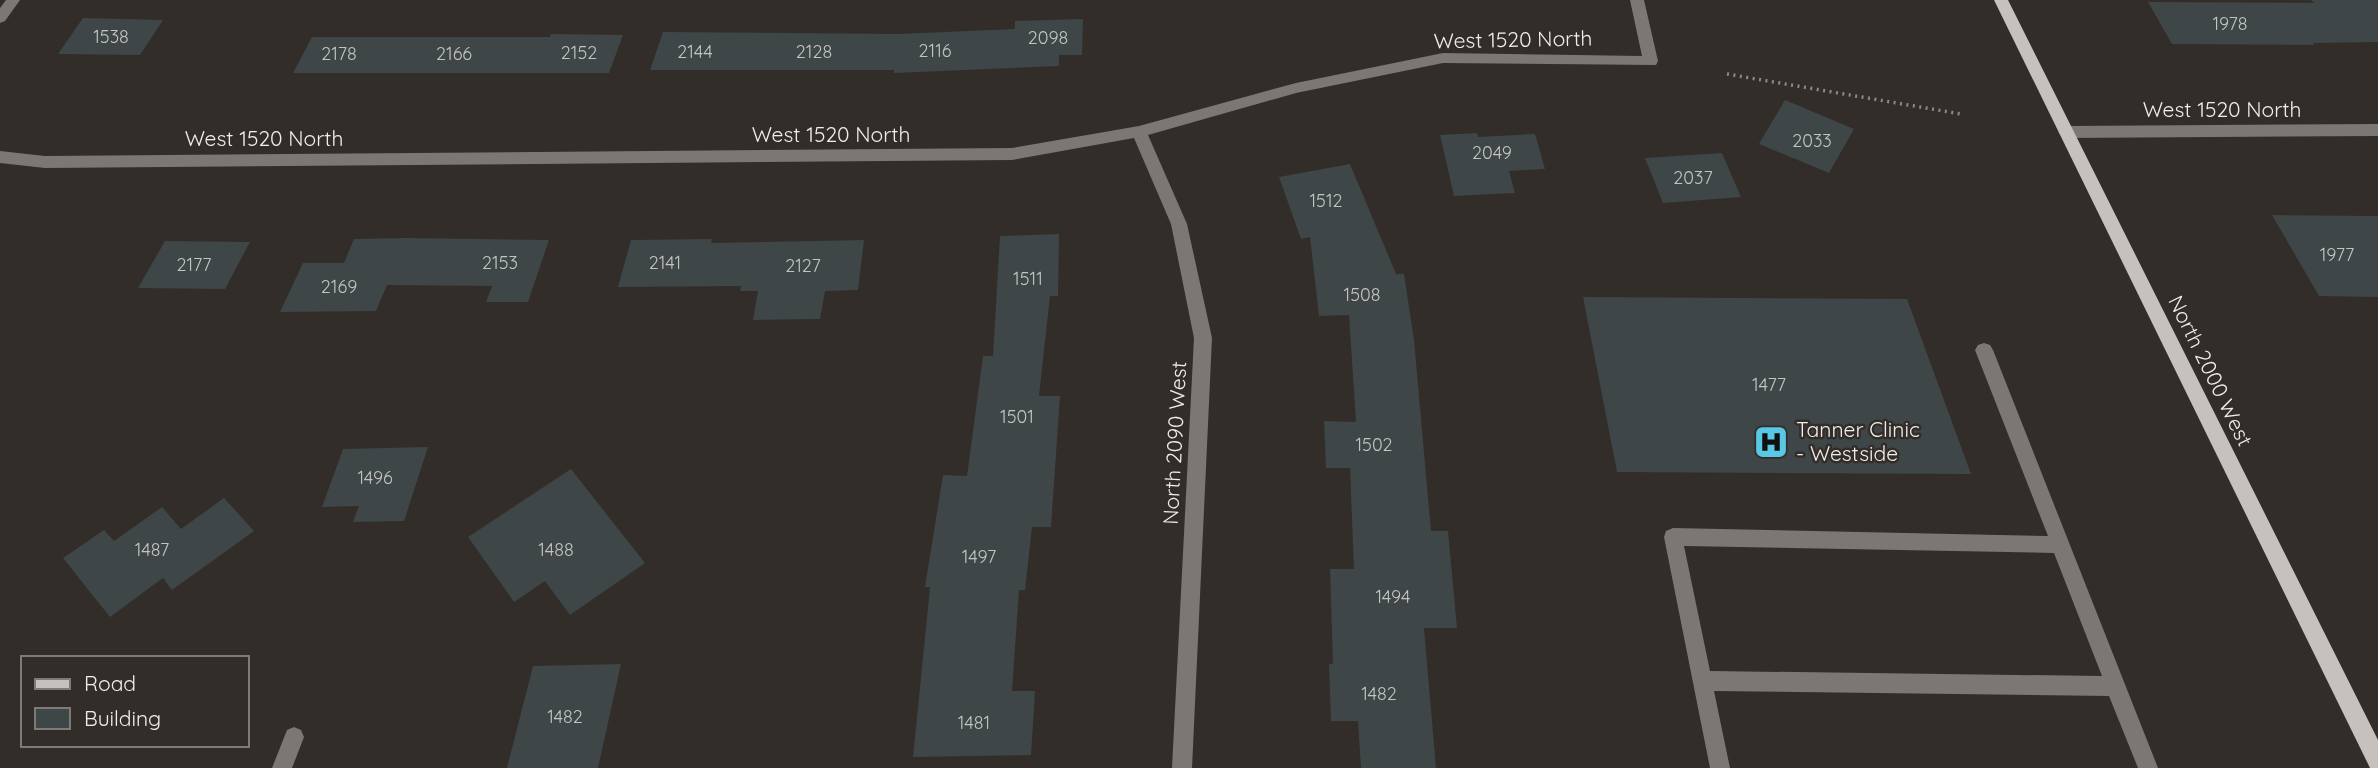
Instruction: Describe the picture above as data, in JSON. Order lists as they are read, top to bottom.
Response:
{
  "streets": {
    "main road": ["North 2000 West"],
    "street": ["West 1520 North", "North 2090 West"]
  },
  "crossings": [
    ["West 1520 North", "North 2000 West"],
    ["West 1520 North", "North 2090 West"]
  ],
  "places": {
    "hospital": ["Tanner Clinic - Westside"]
  },
  "house_numbers": [
    "1978",
    "1538",
    "2098",
    "2116",
    "2144",
    "2128",
    "2152",
    "2178",
    "2166",
    "2033",
    "2049",
    "2037",
    "1512",
    "1977",
    "2153",
    "2141",
    "2177",
    "2127",
    "1511",
    "2169",
    "1508",
    "1477",
    "1501",
    "1502",
    "1496",
    "1487",
    "1488",
    "1497",
    "1494",
    "1482",
    "1482",
    "1481"
  ],
  "legend": ["Road", "Building"]
}
